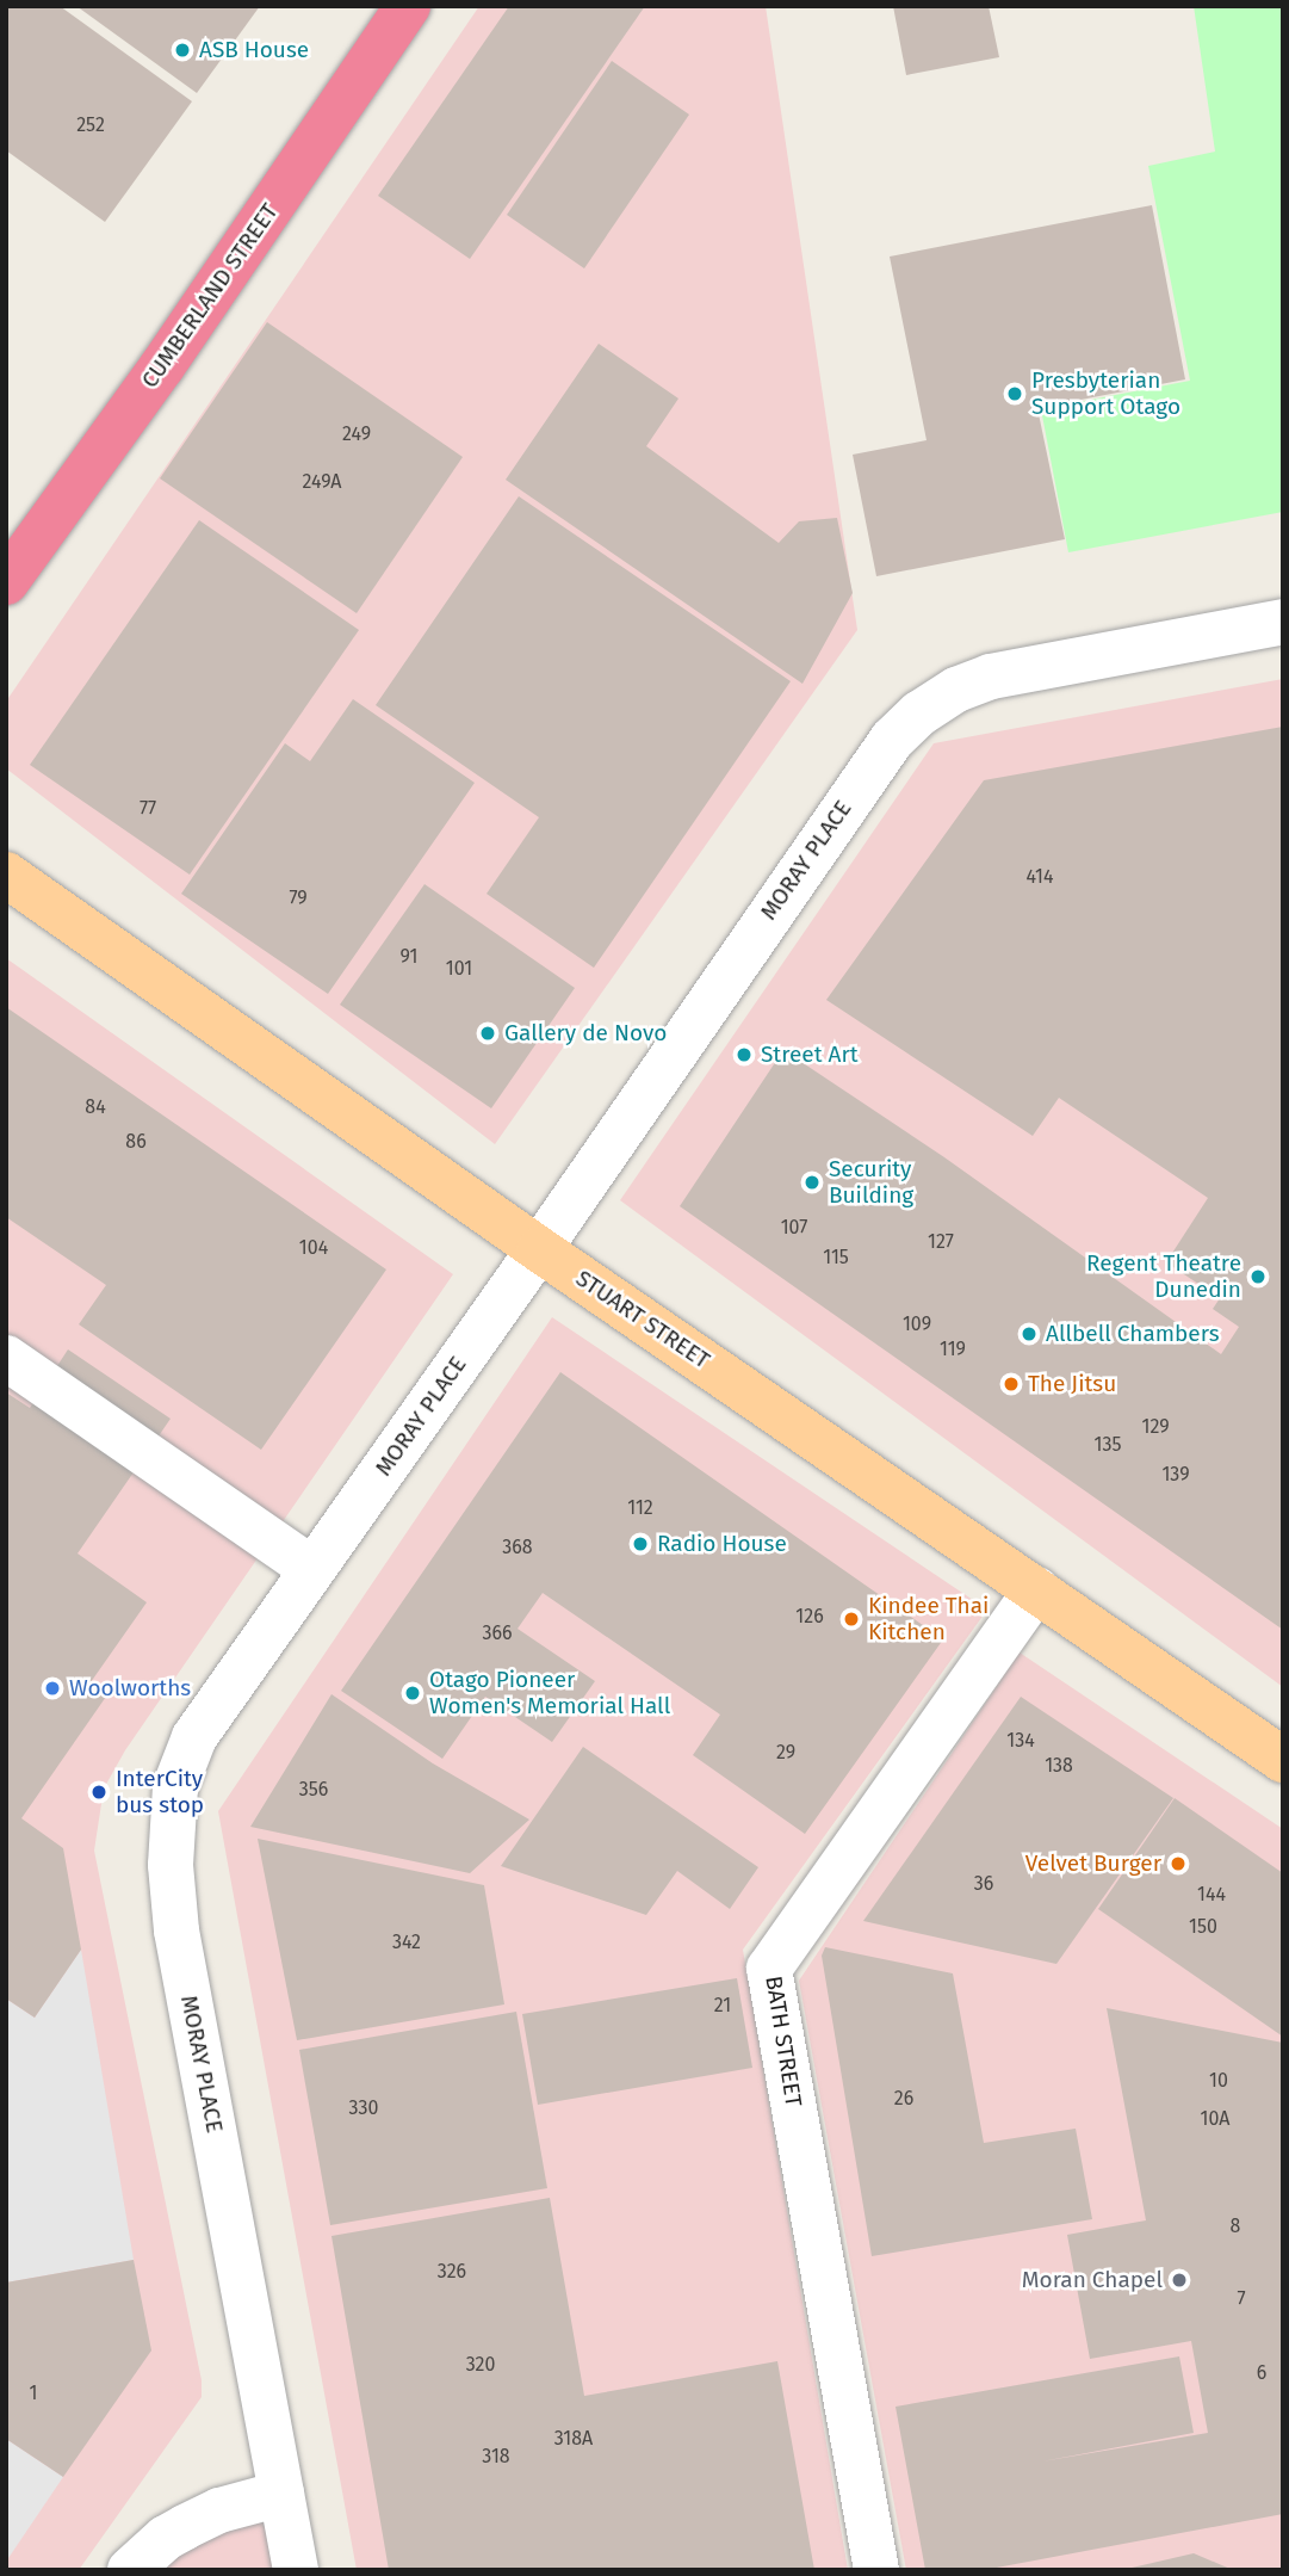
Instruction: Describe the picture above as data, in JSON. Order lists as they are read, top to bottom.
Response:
{
  "streets": {
    "highway": ["CUMBERLAND STREET"],
    "main road": ["STUART STREET"],
    "street": ["MORAY PLACE", "BATH STREET"]
  },
  "crossings": [
    ["MORAY PLACE", "STUART STREET"],
    ["STUART STREET", "BATH STREET"]
  ],
  "places": [
    "ASB House",
    "Presbyterian Support Otago",
    "Gallery de Novo",
    "Street Art",
    "Security Building",
    "Regent Theatre Dunedin",
    "Allbell Chambers",
    "The Jitsu",
    "Radio House",
    "Kindee Thai Kitchen",
    "Woolworths",
    "Otago Pioneer Women's Memorial Hall",
    "InterCity bus stop",
    "Velvet Burger",
    "Moran Chapel"
  ],
  "house_numbers": [
    "252",
    "249",
    "249A",
    "77",
    "414",
    "79",
    "91",
    "101",
    "84",
    "86",
    "107",
    "127",
    "104",
    "115",
    "109",
    "119",
    "129",
    "135",
    "139",
    "112",
    "368",
    "126",
    "366",
    "134",
    "29",
    "138",
    "356",
    "36",
    "144",
    "150",
    "342",
    "21",
    "10",
    "26",
    "330",
    "10A",
    "8",
    "326",
    "7",
    "320",
    "6",
    "1",
    "318A",
    "318"
  ]
}
